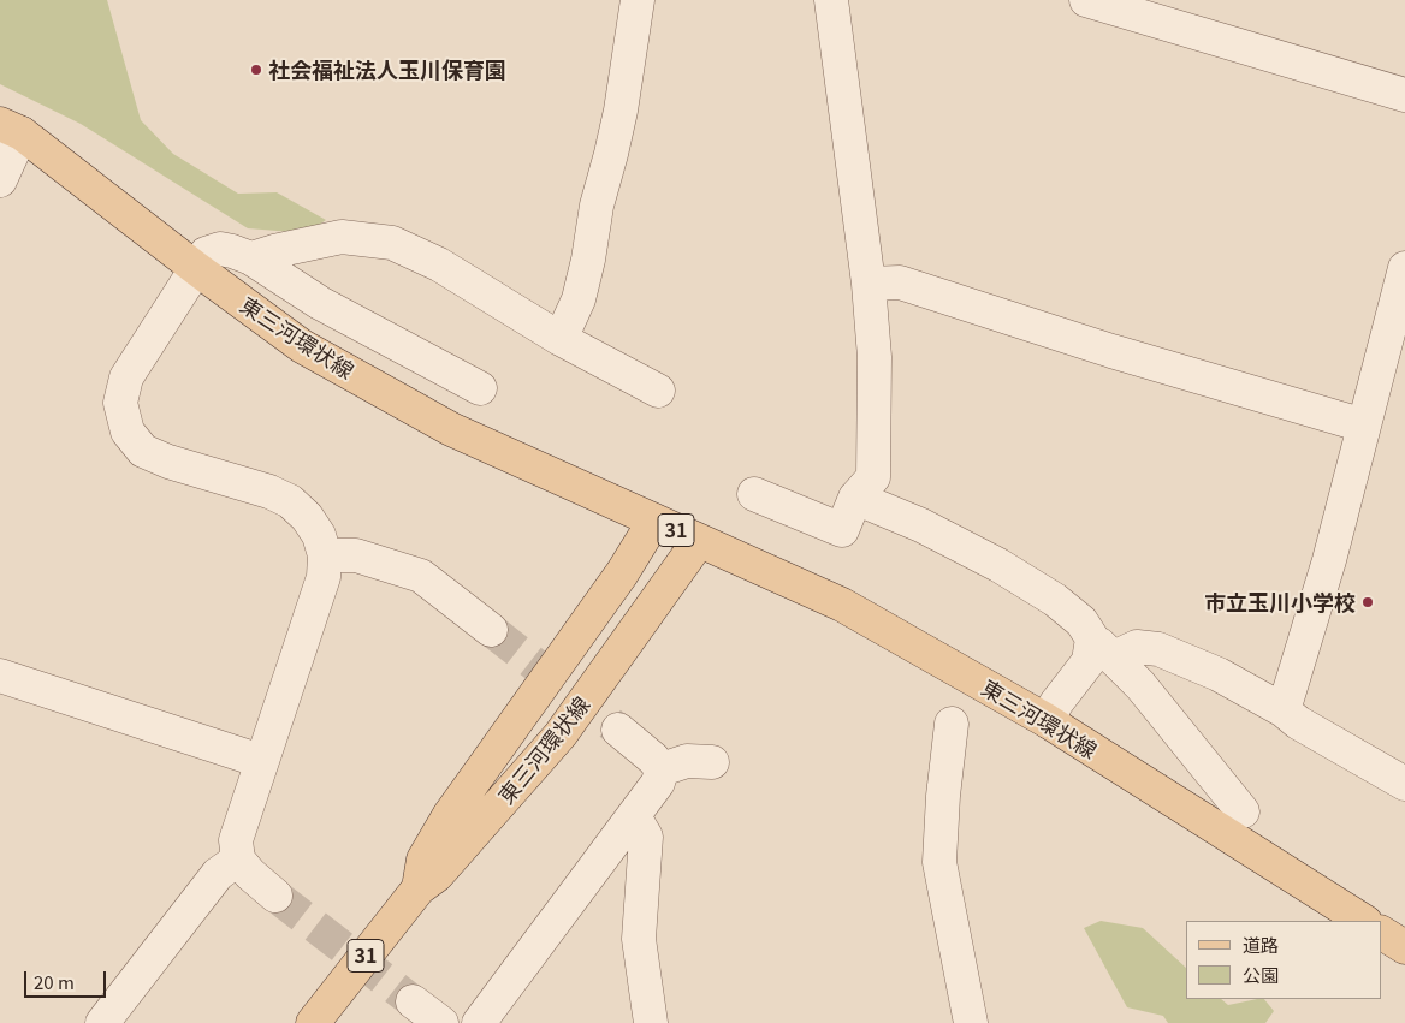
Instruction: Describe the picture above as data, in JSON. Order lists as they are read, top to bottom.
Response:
{
  "streets": {
    "main road": ["東三河環状線", "31"]
  },
  "places": ["社会福祉法人玉川保育園", "市立玉川小学校"],
  "legend": ["道路", "公園"],
  "scale_bar": "20 m"
}
